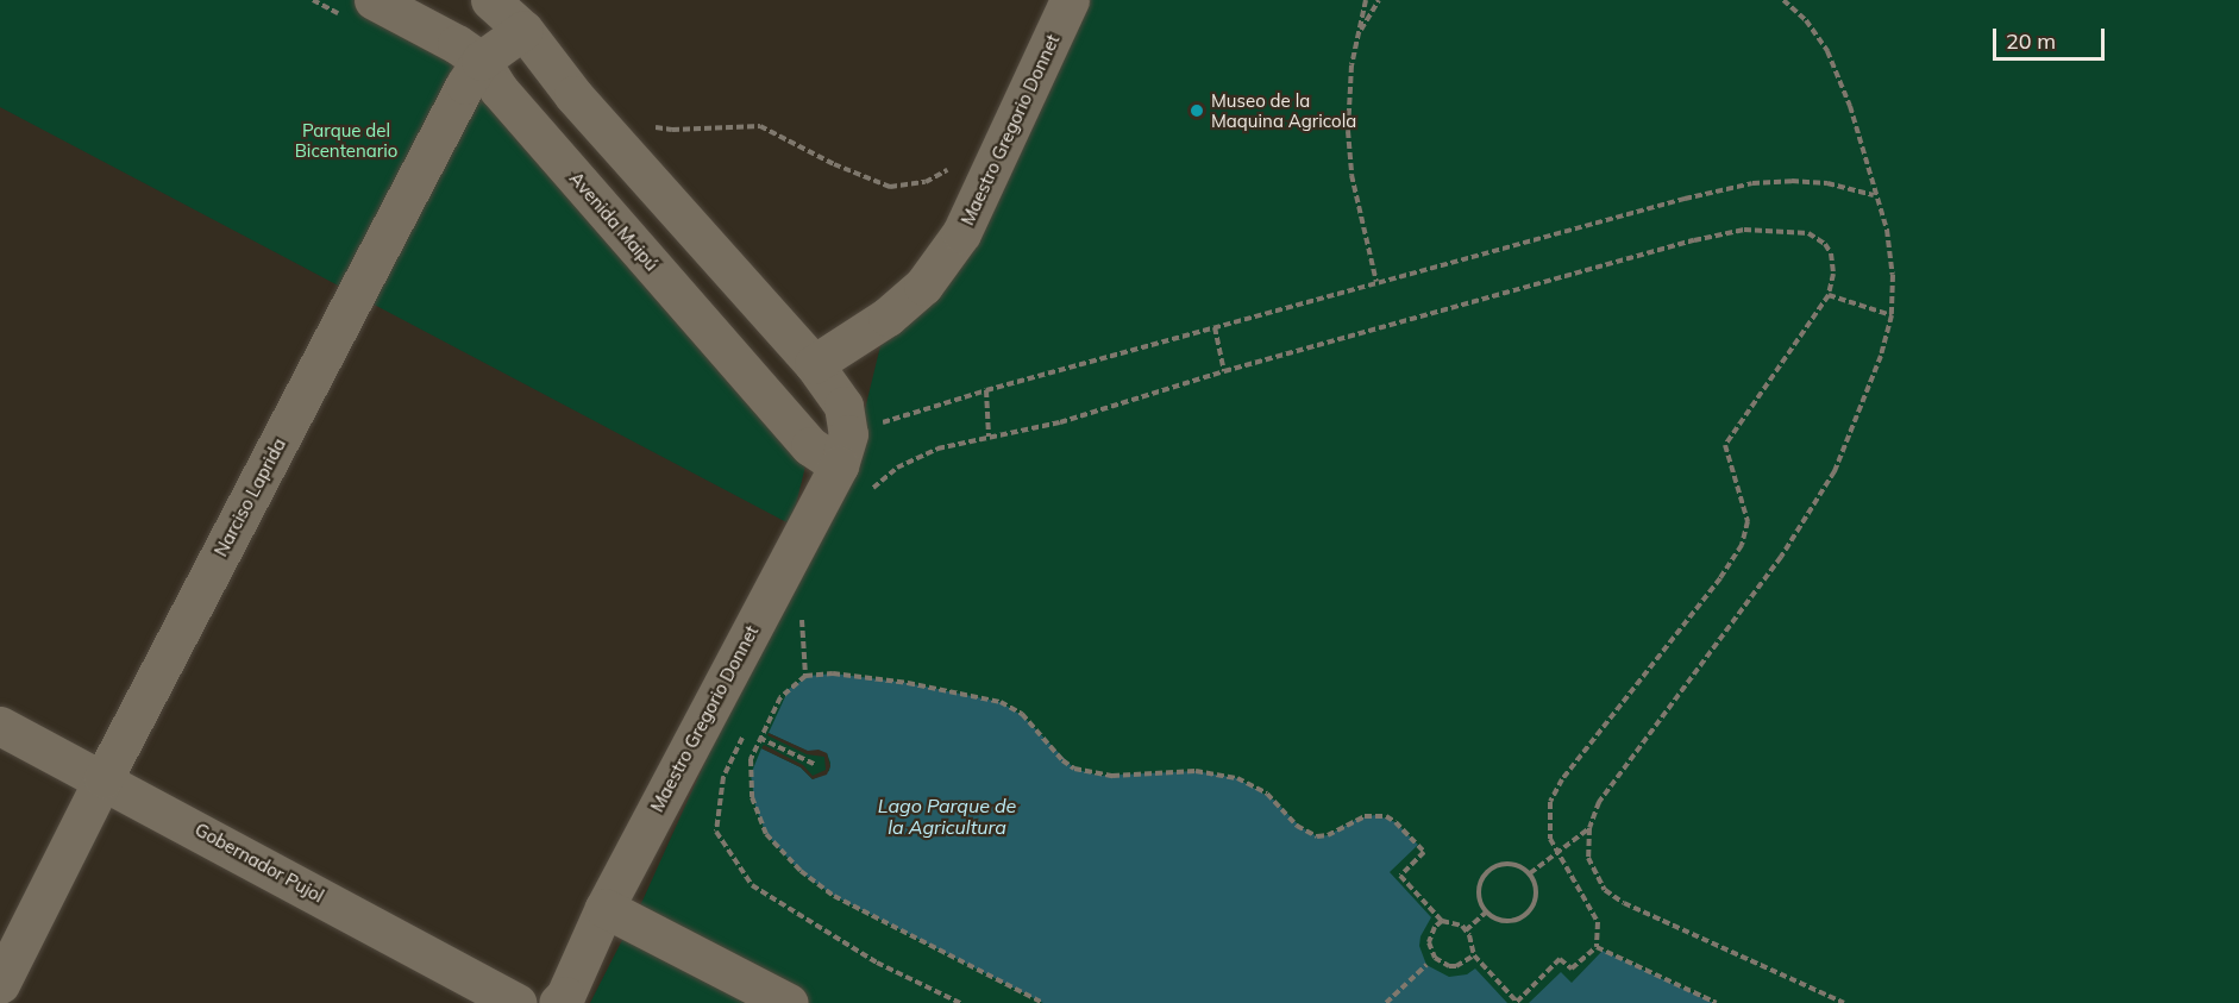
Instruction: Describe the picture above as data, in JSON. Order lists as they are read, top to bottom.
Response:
{
  "streets": {
    "street": [
      "Maestro Gregorio Donnet",
      "Avenida Maipú",
      "Narciso Laprida",
      "Gobernador Pujol"
    ]
  },
  "crossings": [
    ["Maestro Gregorio Donnet", "Avenida Maipú"],
    ["Avenida Maipú", "Narciso Laprida"],
    ["Narciso Laprida", "Gobernador Pujol"]
  ],
  "water": ["Lago Parque de la Agricultura"],
  "parks": ["Parque del Bicentenario"],
  "places": ["Museo de la Maquina Agricola"],
  "scale_bar": "20 m"
}
